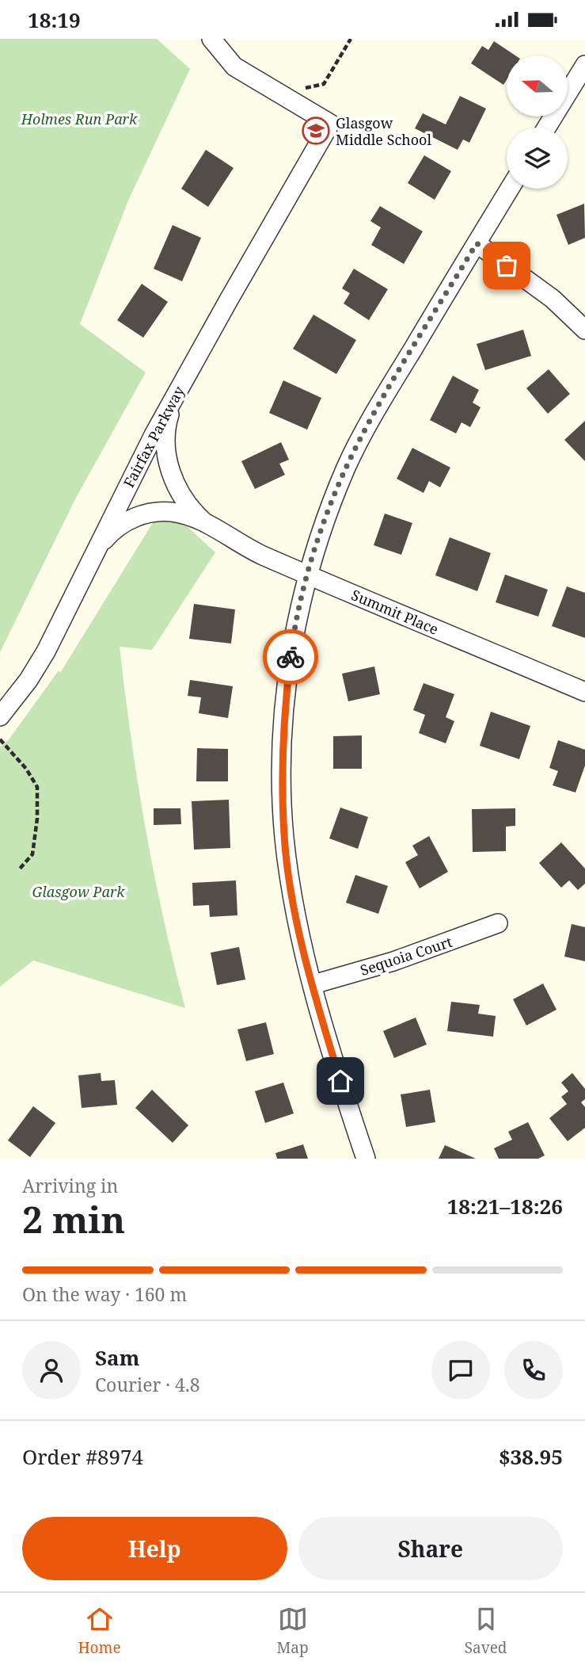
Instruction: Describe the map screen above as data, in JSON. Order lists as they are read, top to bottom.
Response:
{
  "streets": {
    "street": ["Fairfax Parkway", "Summit Place", "Sequoia Court"]
  },
  "crossings": [
    ["Fairfax Parkway", "Summit Place"]
  ],
  "parks": ["Holmes Run Park", "Glasgow Park"],
  "places": {
    "school or university": ["Glasgow Middle School"]
  },
  "north": "left",
  "page": {
    "status": "18:19",
    "heading": ["2 min", "Arriving in", "18:21–18:26"],
    "panel": [
      "Sam",
      "Courier · 4.8",
      "Order #8974",
      "$38.95"
    ],
    "bar": "On the way · 160 m",
    "buttons": ["Help", "Share"],
    "tabs": ["Home", "Map", "Saved"]
  }
}
